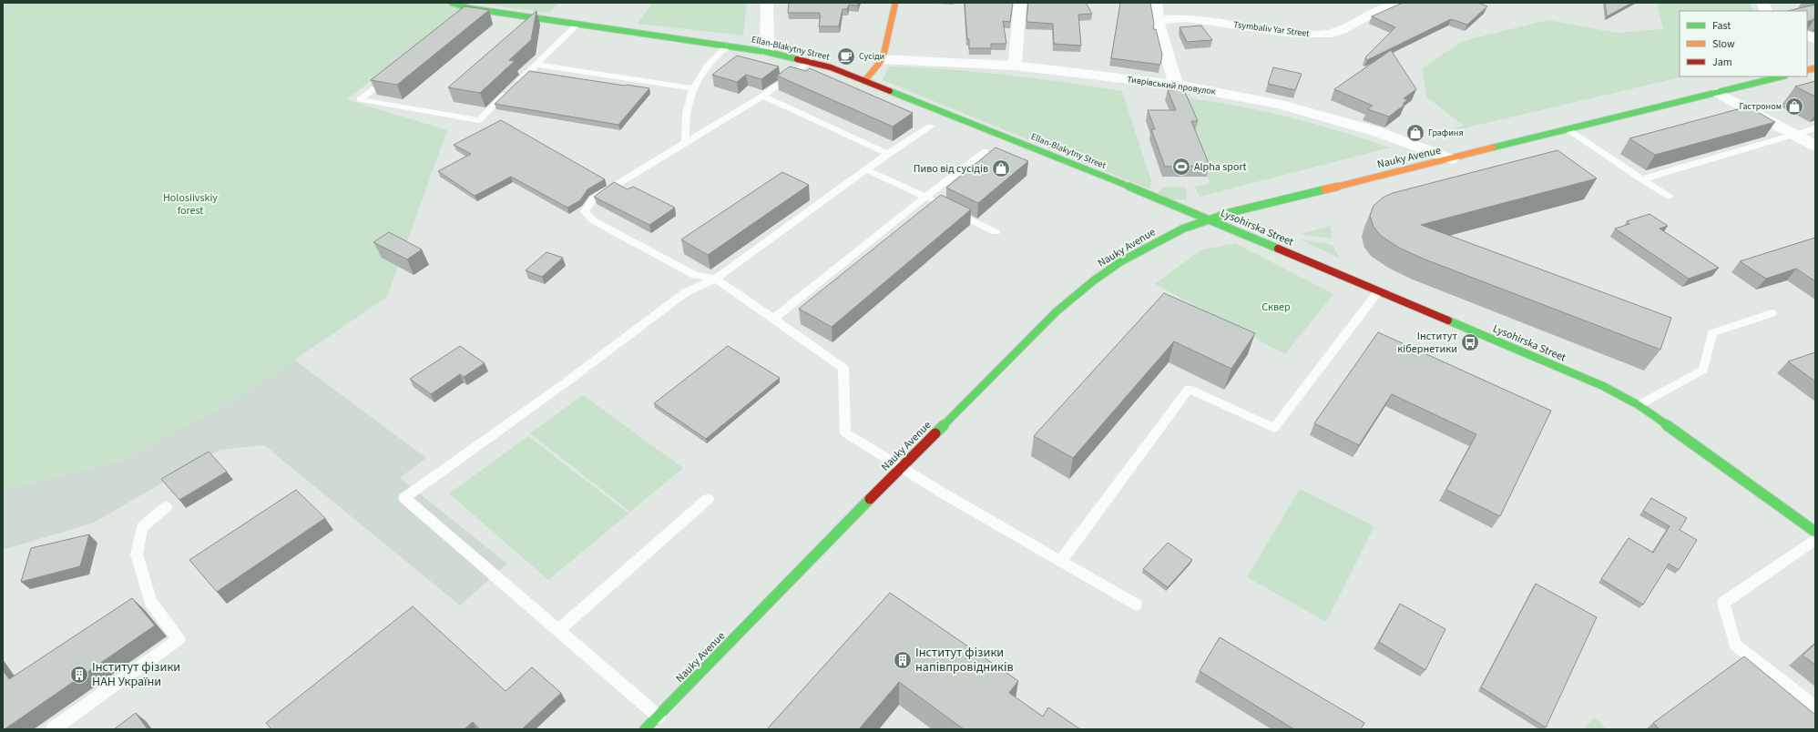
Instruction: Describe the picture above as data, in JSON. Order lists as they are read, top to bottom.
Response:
{
  "streets": {
    "street": [
      "Tsymbaliv Yar Street",
      "Ellan-Blakytny Street",
      "Тиврівський провулок",
      "Nauky Avenue",
      "Lysohirska Street"
    ]
  },
  "crossings": [
    ["Ellan-Blakytny Street", "Nauky Avenue"],
    ["Ellan-Blakytny Street", "Lysohirska Street"],
    ["Тиврівський провулок", "Nauky Avenue"],
    ["Nauky Avenue", "Lysohirska Street"]
  ],
  "parks": ["Holosiivskiy forest", "Сквер"],
  "places": {
    "cafe": ["Сусіди"],
    "shop": ["Гастроном", "Графиня", "Пиво від сусідів"],
    "sports": ["Alpha sport"],
    "bus stop": ["Інститут кібернетики"],
    "building": ["Інститут фізики напівпровідників", "Інститут фізики НАН України"]
  },
  "legend": ["Fast", "Slow", "Jam"]
}
